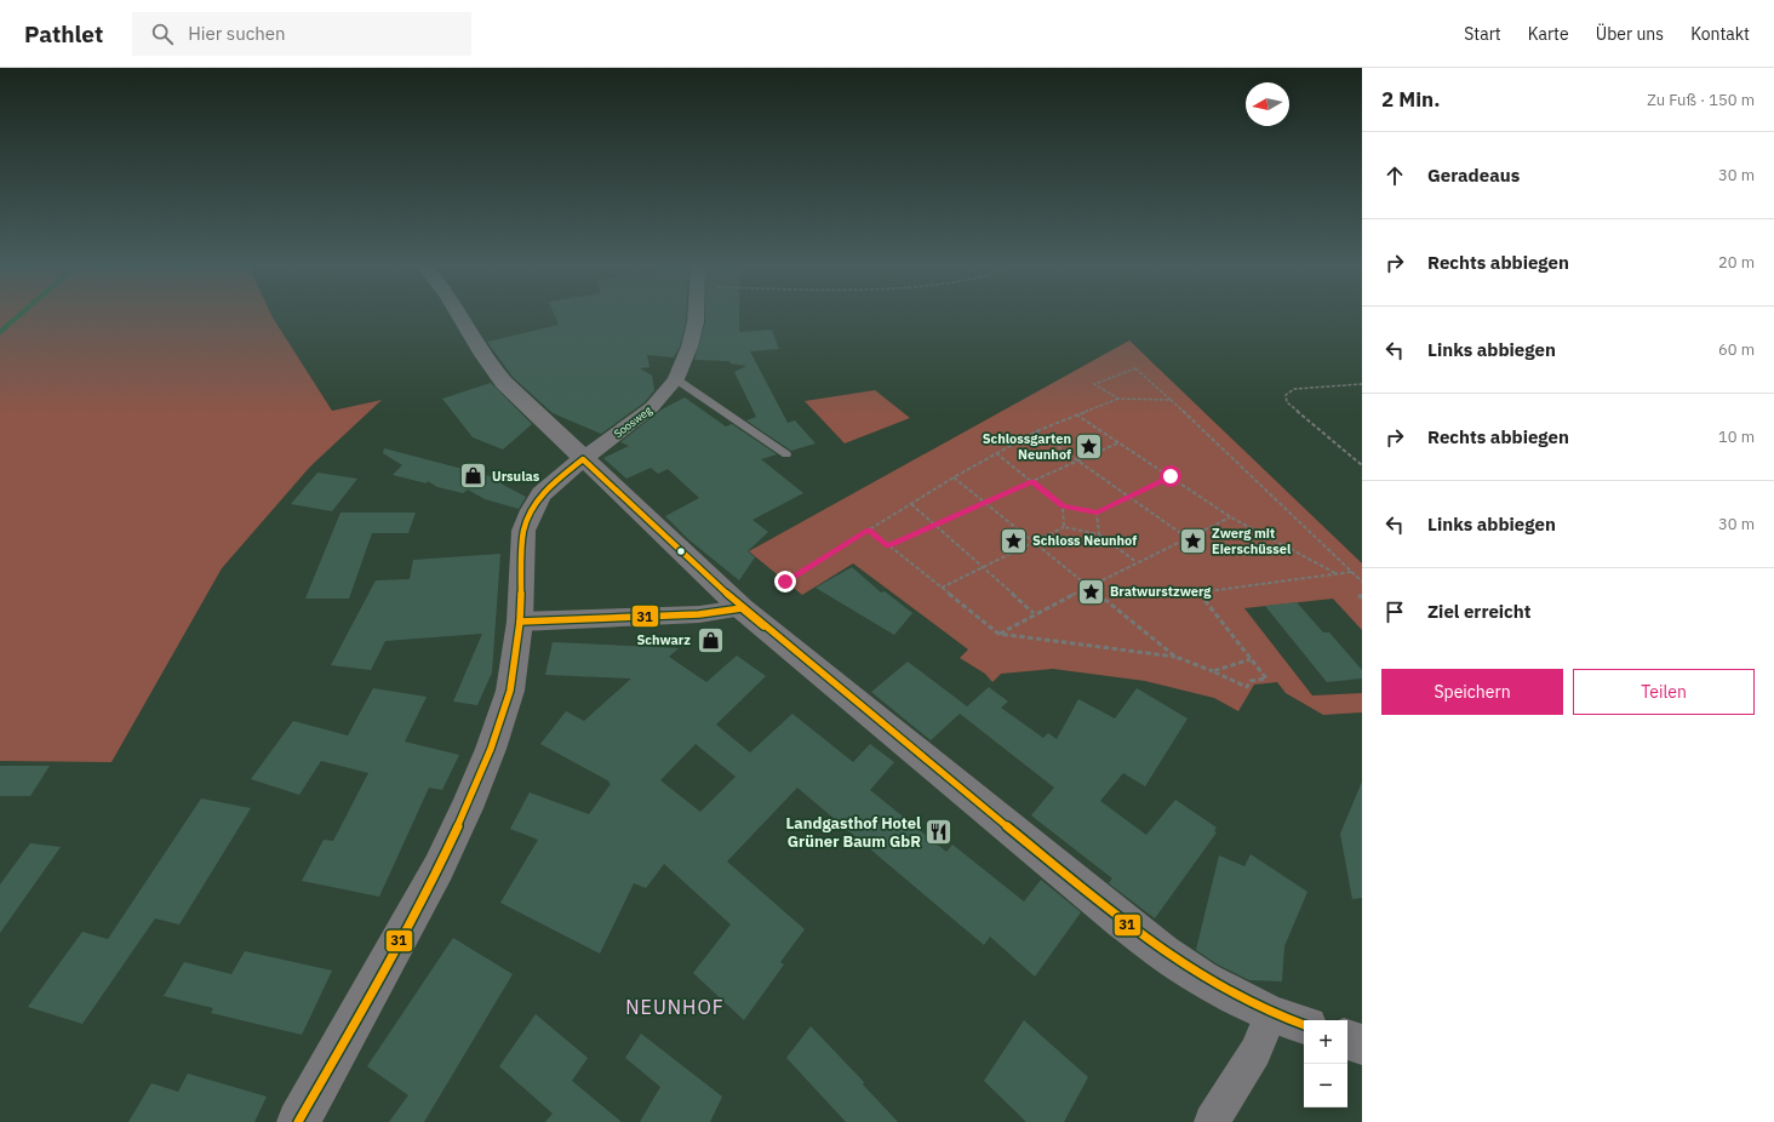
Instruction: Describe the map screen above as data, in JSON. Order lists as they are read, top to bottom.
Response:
{
  "streets": {
    "street": ["Soosweg"]
  },
  "districts": ["NEUNHOF"],
  "places": {
    "place": [
      "Schlossgarten Neunhof",
      "Schloss Neunhof",
      "Zwerg mit Eierschüssel",
      "Bratwurstzwerg"
    ],
    "shop": ["Ursulas", "Schwarz"],
    "restaurant": ["Landgasthof Hotel Grüner Baum GbR"]
  },
  "lines": ["transit line 31"],
  "north": "left",
  "page": {
    "header": "Pathlet",
    "search": "Hier suchen",
    "nav": [
      "Start",
      "Karte",
      "Über uns",
      "Kontakt"
    ],
    "heading": ["2 Min.", "Zu Fuß · 150 m"],
    "list": [
      ["Geradeaus", "30 m"],
      ["Rechts abbiegen", "20 m"],
      ["Links abbiegen", "60 m"],
      ["Rechts abbiegen", "10 m"],
      ["Links abbiegen", "30 m"],
      "Ziel erreicht"
    ],
    "buttons": ["Speichern", "Teilen"],
    "map_buttons": ["+", "−"]
  }
}
